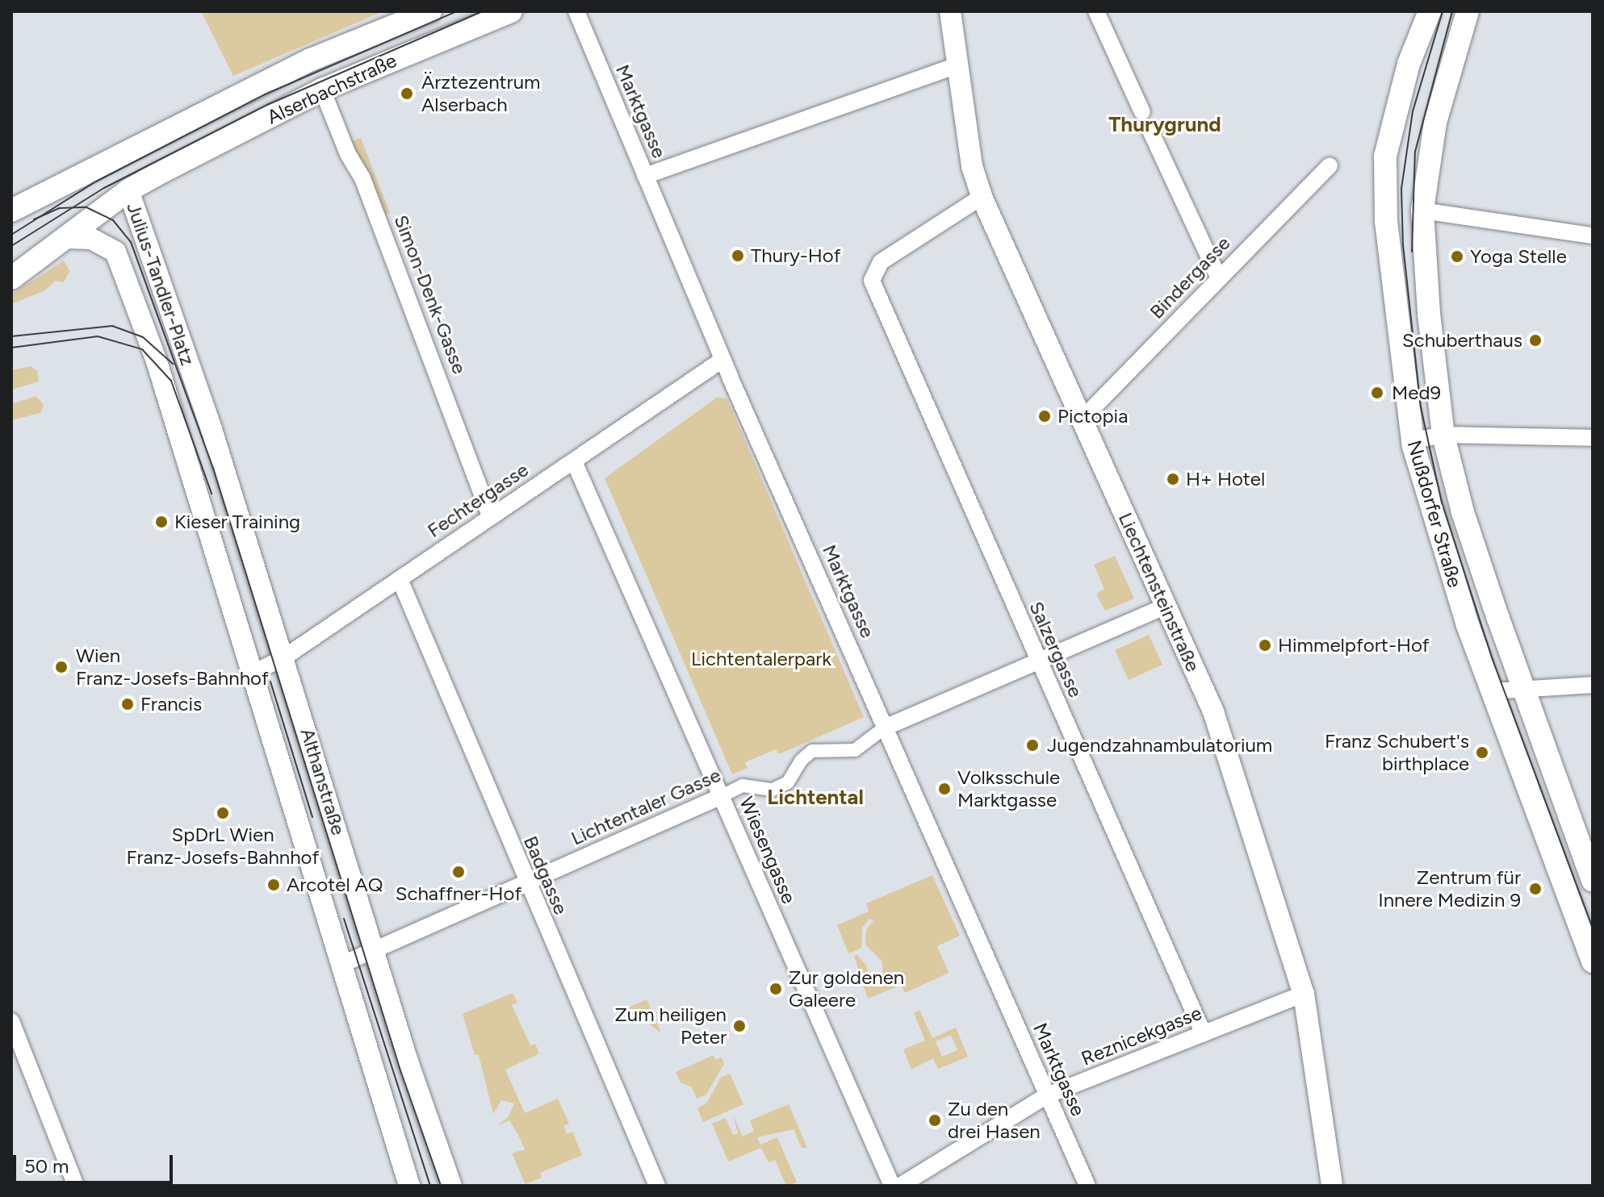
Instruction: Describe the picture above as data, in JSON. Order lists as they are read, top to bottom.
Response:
{
  "streets": {
    "main road": ["Alserbachstraße", "Julius-Tandler-Platz", "Nußdorfer Straße"],
    "street": [
      "Marktgasse",
      "Bindergasse",
      "Simon-Denk-Gasse",
      "Fechtergasse",
      "Liechtensteinstraße",
      "Salzergasse",
      "Althanstraße",
      "Lichtentaler Gasse",
      "Wiesengasse",
      "Badgasse",
      "Reznicekgasse"
    ]
  },
  "crossings": [
    ["Alserbachstraße", "Julius-Tandler-Platz"],
    ["Alserbachstraße", "Simon-Denk-Gasse"],
    ["Marktgasse", "Fechtergasse"],
    ["Marktgasse", "Lichtentaler Gasse"],
    ["Marktgasse", "Reznicekgasse"],
    ["Bindergasse", "Liechtensteinstraße"],
    ["Julius-Tandler-Platz", "Althanstraße"],
    ["Simon-Denk-Gasse", "Fechtergasse"],
    ["Fechtergasse", "Althanstraße"],
    ["Fechtergasse", "Wiesengasse"],
    ["Fechtergasse", "Badgasse"],
    ["Liechtensteinstraße", "Salzergasse"],
    ["Liechtensteinstraße", "Lichtentaler Gasse"],
    ["Liechtensteinstraße", "Reznicekgasse"],
    ["Salzergasse", "Lichtentaler Gasse"],
    ["Salzergasse", "Reznicekgasse"],
    ["Althanstraße", "Lichtentaler Gasse"],
    ["Lichtentaler Gasse", "Wiesengasse"],
    ["Lichtentaler Gasse", "Badgasse"]
  ],
  "districts": ["Thurygrund", "Lichtental"],
  "parks": ["Lichtentalerpark"],
  "places": [
    "Ärztezentrum Alserbach",
    "Thury-Hof",
    "Yoga Stelle",
    "Schuberthaus",
    "Med9",
    "Pictopia",
    "H+ Hotel",
    "Kieser Training",
    "Himmelpfort-Hof",
    "Wien Franz-Josefs-Bahnhof",
    "Francis",
    "Jugendzahnambulatorium",
    "Franz Schubert's birthplace",
    "Volksschule Marktgasse",
    "SpDrL Wien Franz-Josefs-Bahnhof",
    "Schaffner-Hof",
    "Arcotel AQ",
    "Zentrum für Innere Medizin 9",
    "Zur goldenen Galeere",
    "Zum heiligen Peter",
    "Zu den drei Hasen"
  ],
  "scale_bar": "50 m"
}
